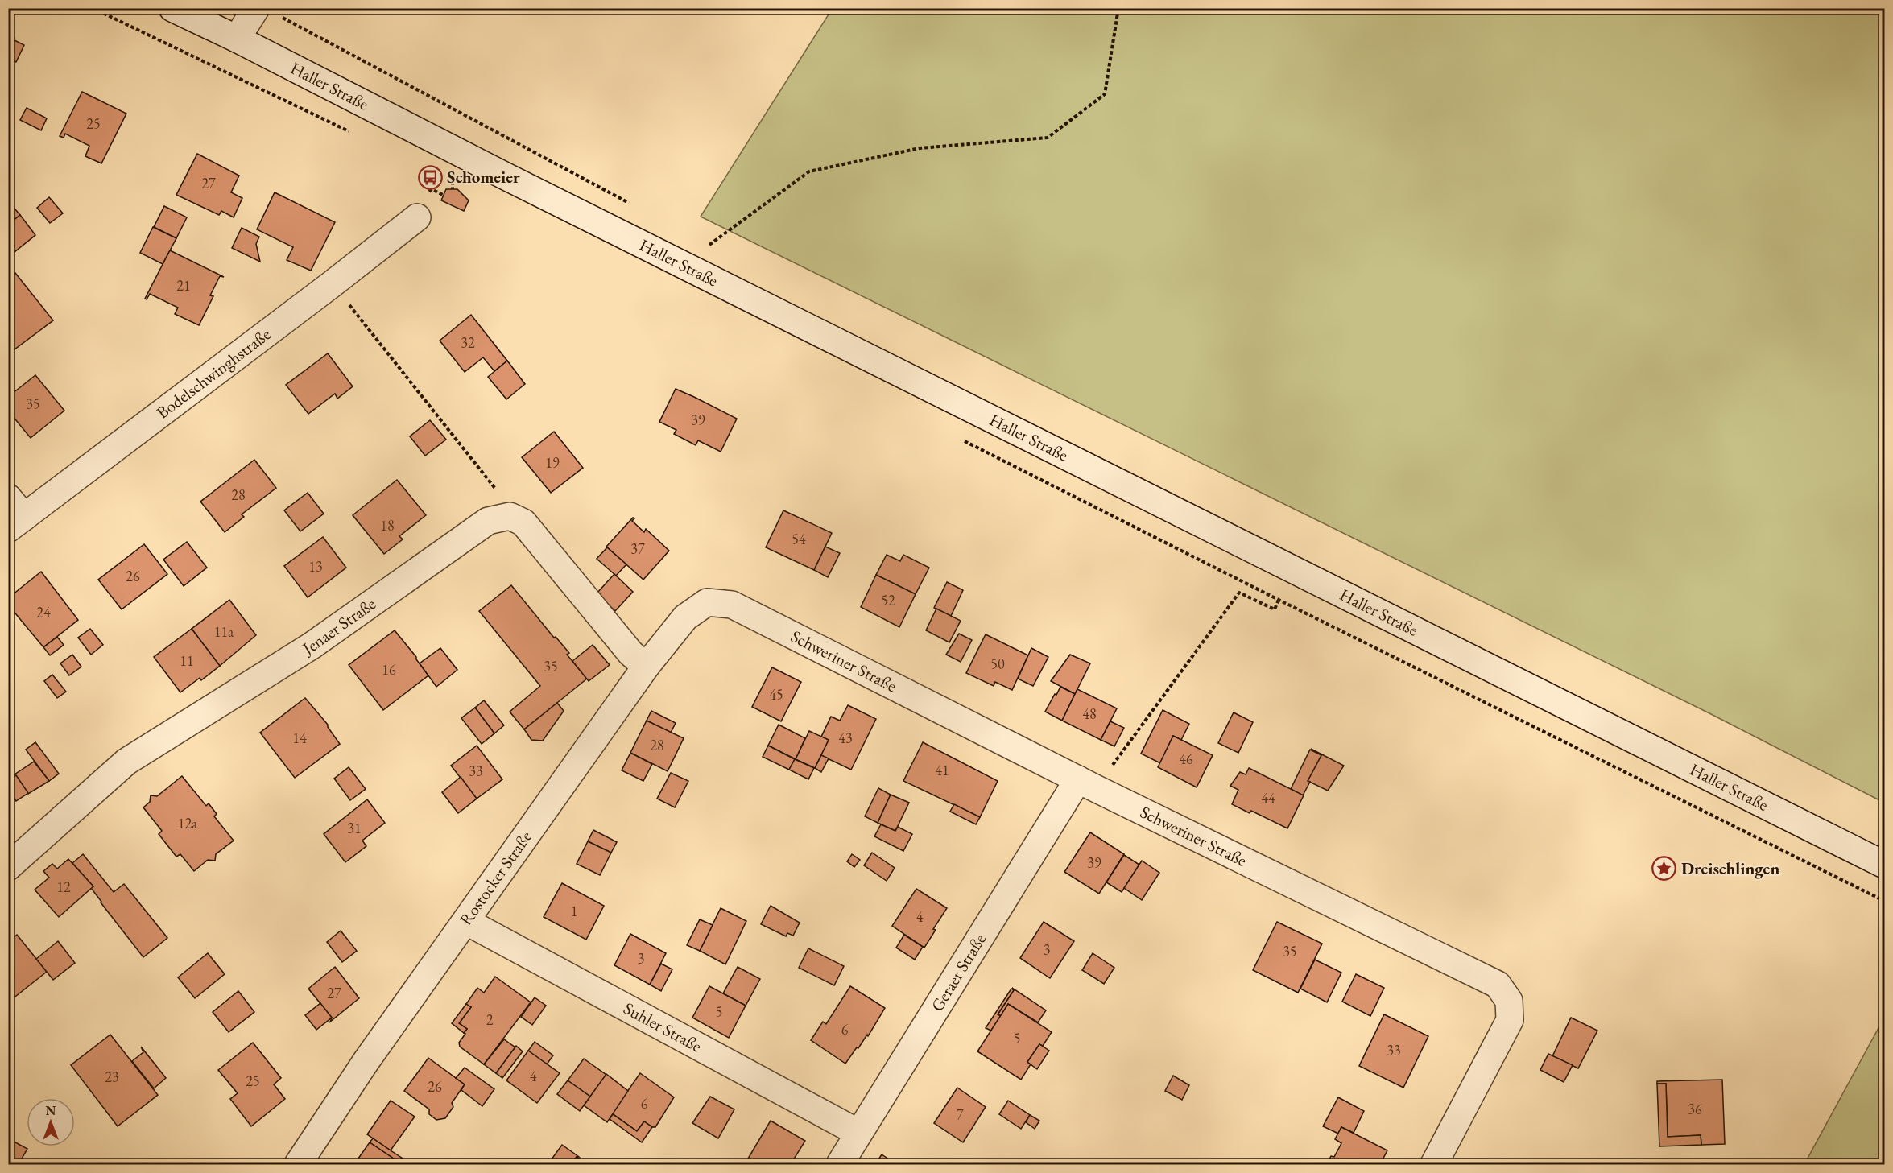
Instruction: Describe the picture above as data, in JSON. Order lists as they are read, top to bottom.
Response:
{
  "streets": {
    "street": [
      "Haller Straße",
      "Bodelschwinghstraße",
      "Jenaer Straße",
      "Schweriner Straße",
      "Rostocker Straße",
      "Geraer Straße",
      "Suhler Straße"
    ]
  },
  "crossings": [
    ["Schweriner Straße", "Rostocker Straße"],
    ["Schweriner Straße", "Geraer Straße"],
    ["Rostocker Straße", "Suhler Straße"],
    ["Geraer Straße", "Suhler Straße"]
  ],
  "places": {
    "bus stop": ["Schomeier"],
    "place": ["Dreischlingen"]
  },
  "house_numbers": [
    "25",
    "27",
    "21",
    "32",
    "35",
    "39",
    "19",
    "28",
    "18",
    "54",
    "37",
    "13",
    "26",
    "52",
    "24",
    "11a",
    "11",
    "50",
    "35",
    "16",
    "45",
    "48",
    "14",
    "43",
    "28",
    "46",
    "41",
    "33",
    "44",
    "12a",
    "31",
    "39",
    "12",
    "1",
    "4",
    "3",
    "35",
    "3",
    "27",
    "5",
    "2",
    "6",
    "5",
    "33",
    "4",
    "23",
    "25",
    "26",
    "6",
    "36",
    "7"
  ],
  "north": "top"
}
